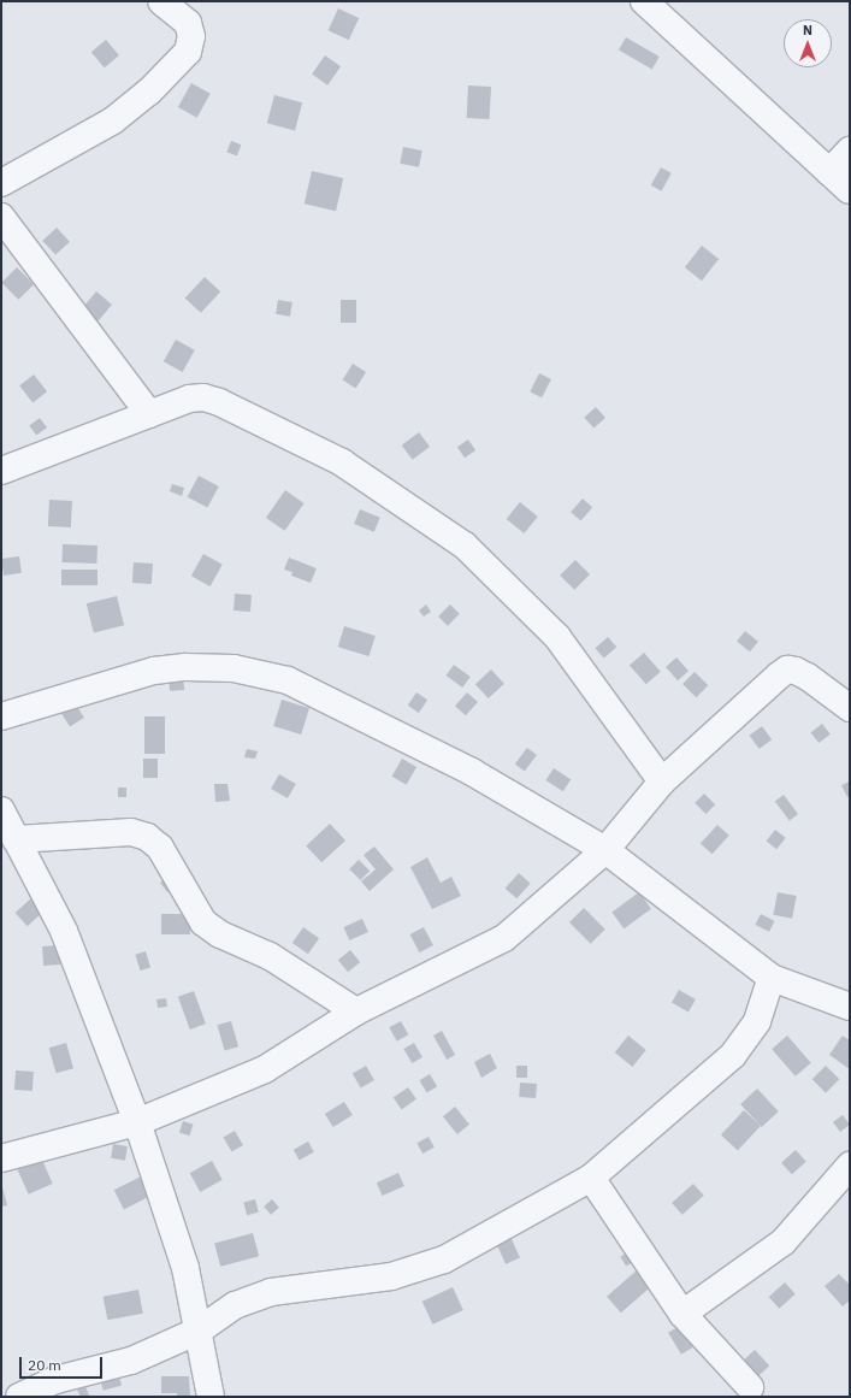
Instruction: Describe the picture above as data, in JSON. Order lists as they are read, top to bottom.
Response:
{
  "scale_bar": "20 m",
  "north": "top"
}
